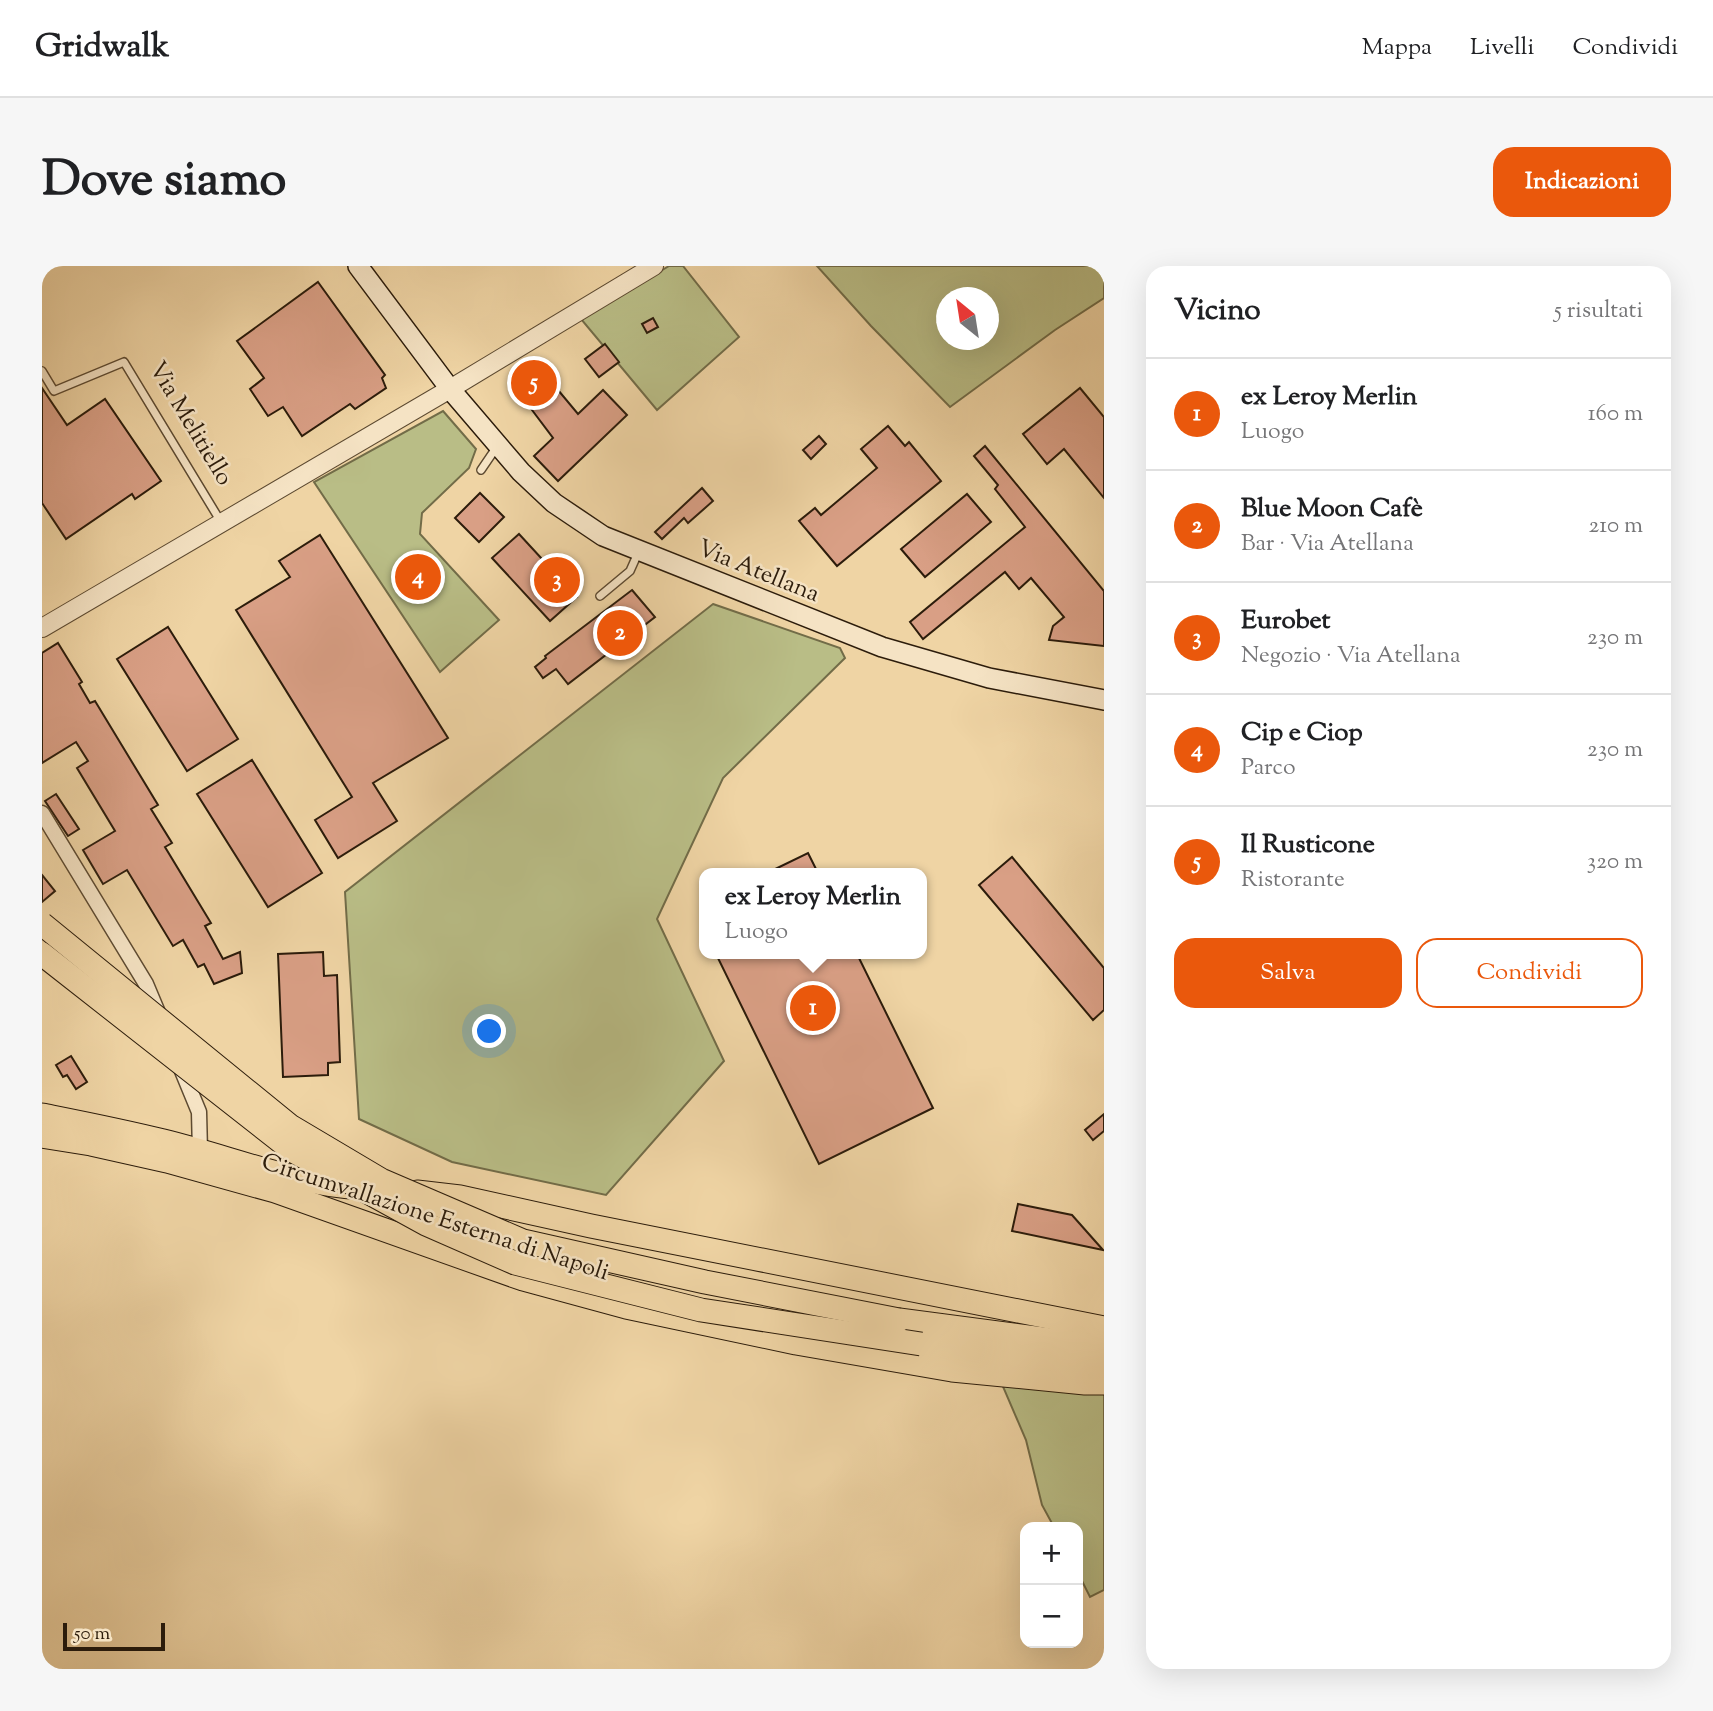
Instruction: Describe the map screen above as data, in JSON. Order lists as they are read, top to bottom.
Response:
{
  "streets": {
    "highway": ["Circumvallazione Esterna di Napoli"],
    "main road": ["Via Atellana"],
    "street": ["Via Melitiello"]
  },
  "crossings": [
    ["Via Melitiello", "Via Atellana"]
  ],
  "scale_bar": "50 m",
  "north": "top left",
  "page": {
    "header": "Gridwalk",
    "nav": ["Mappa", "Livelli", "Condividi"],
    "title": "Dove siamo",
    "buttons": [
      "Indicazioni",
      ["Salva", "Condividi"]
    ],
    "heading": ["Vicino", "5 risultati"],
    "pins": [
      "5",
      "4",
      "3",
      "2",
      "1"
    ],
    "list": [
      {
        "mark": "1",
        "name": "ex Leroy Merlin",
        "note": "Luogo",
        "value": "160 m"
      },
      {
        "mark": "2",
        "name": "Blue Moon Cafè",
        "note": "Bar · Via Atellana",
        "value": "210 m"
      },
      {
        "mark": "3",
        "name": "Eurobet",
        "note": "Negozio · Via Atellana",
        "value": "230 m"
      },
      {
        "mark": "4",
        "name": "Cip e Ciop",
        "note": "Parco",
        "value": "230 m"
      },
      {
        "mark": "5",
        "name": "Il Rusticone",
        "note": "Ristorante",
        "value": "320 m"
      }
    ],
    "popup": ["ex Leroy Merlin", "Luogo"],
    "map_buttons": ["+", "−"],
    "scale": "50 m"
  }
}
